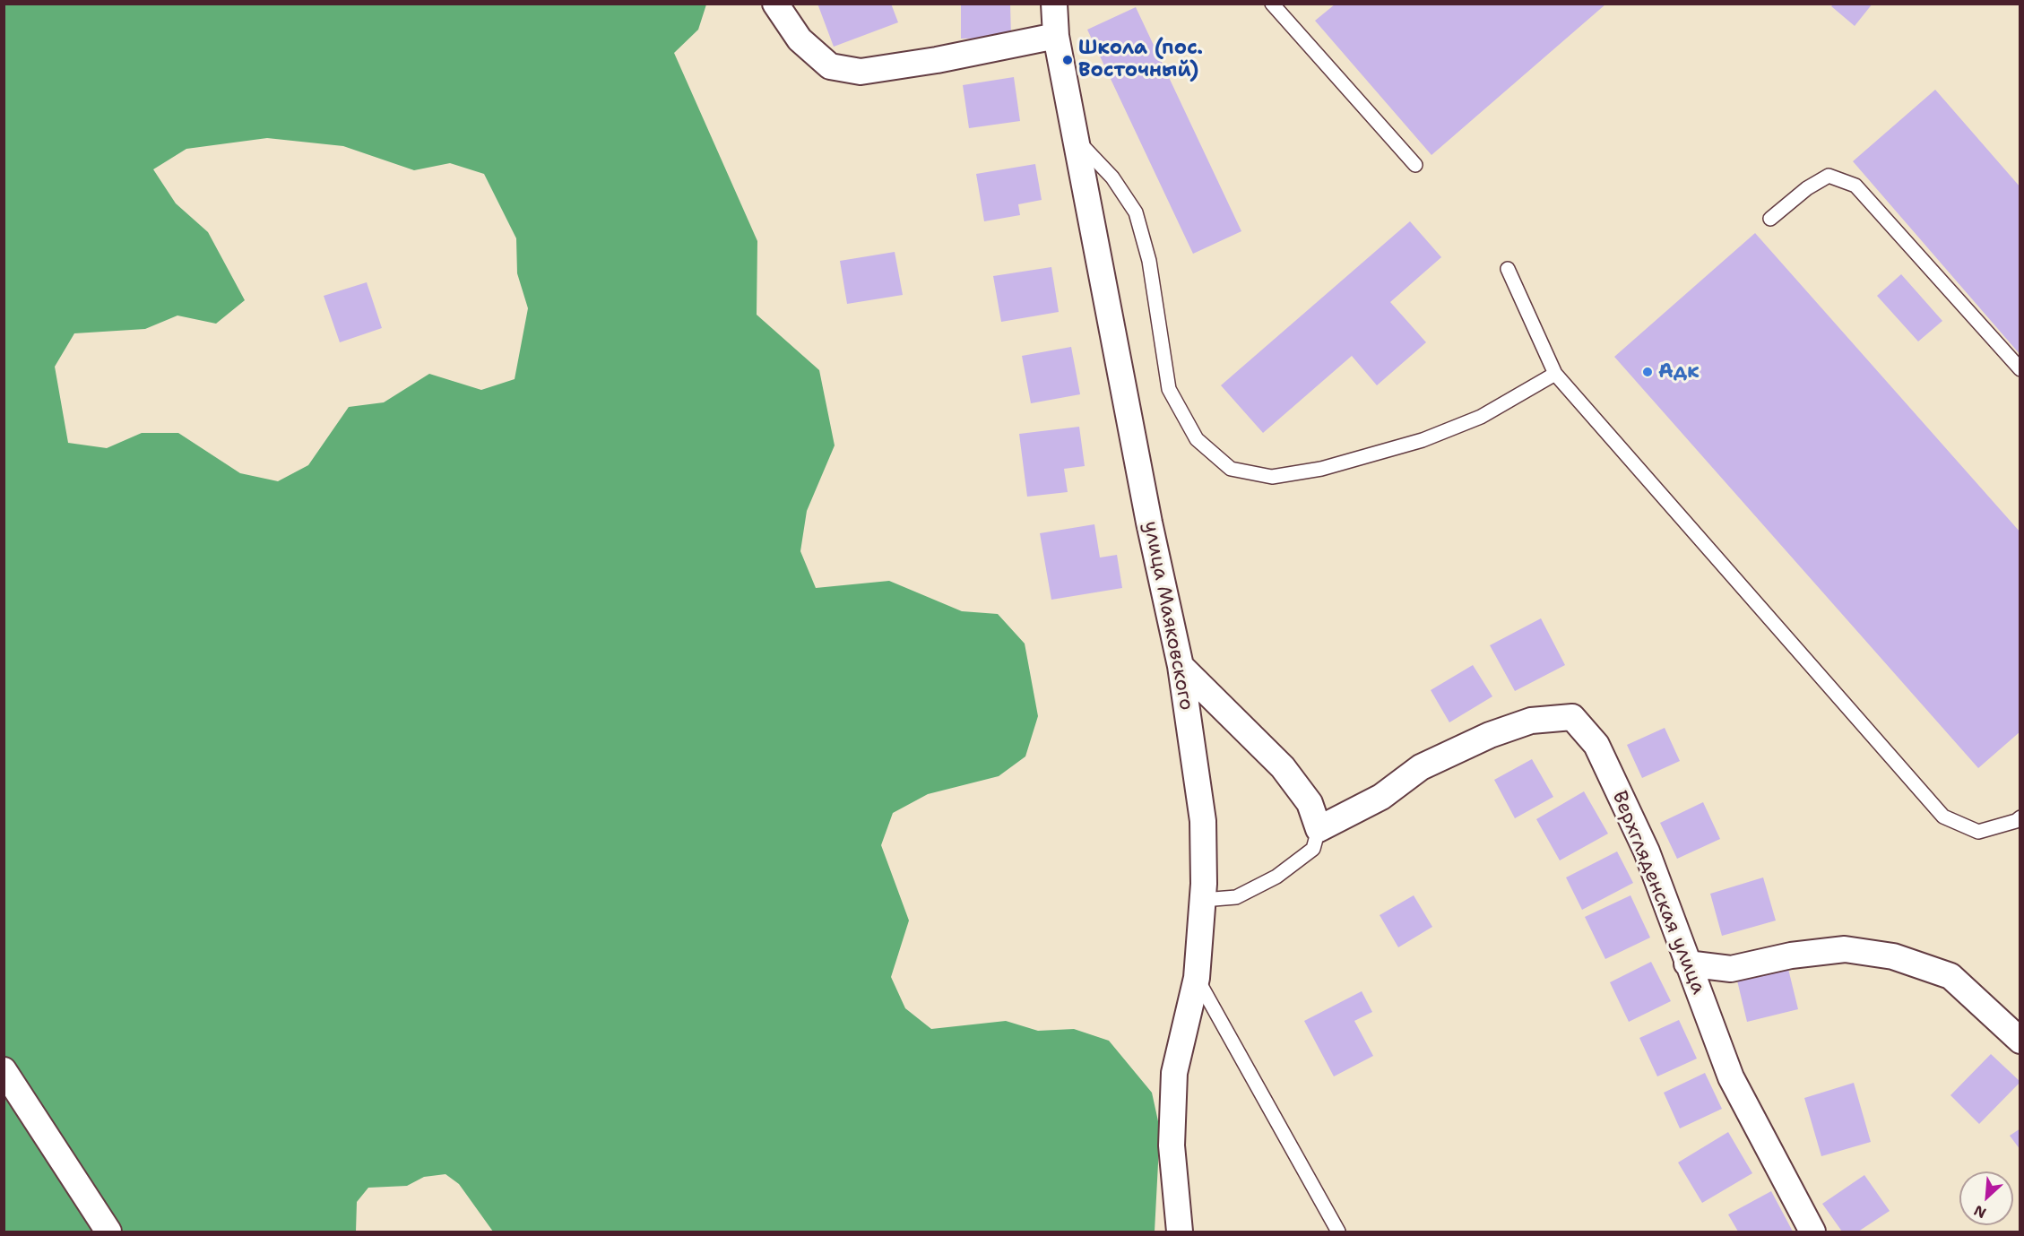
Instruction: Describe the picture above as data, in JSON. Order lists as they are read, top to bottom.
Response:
{
  "streets": {
    "street": ["улица Маяковского", "Верхгляденская улица"]
  },
  "places": ["Школа (пос. Восточный)", "Адк"],
  "north": "bottom left"
}
